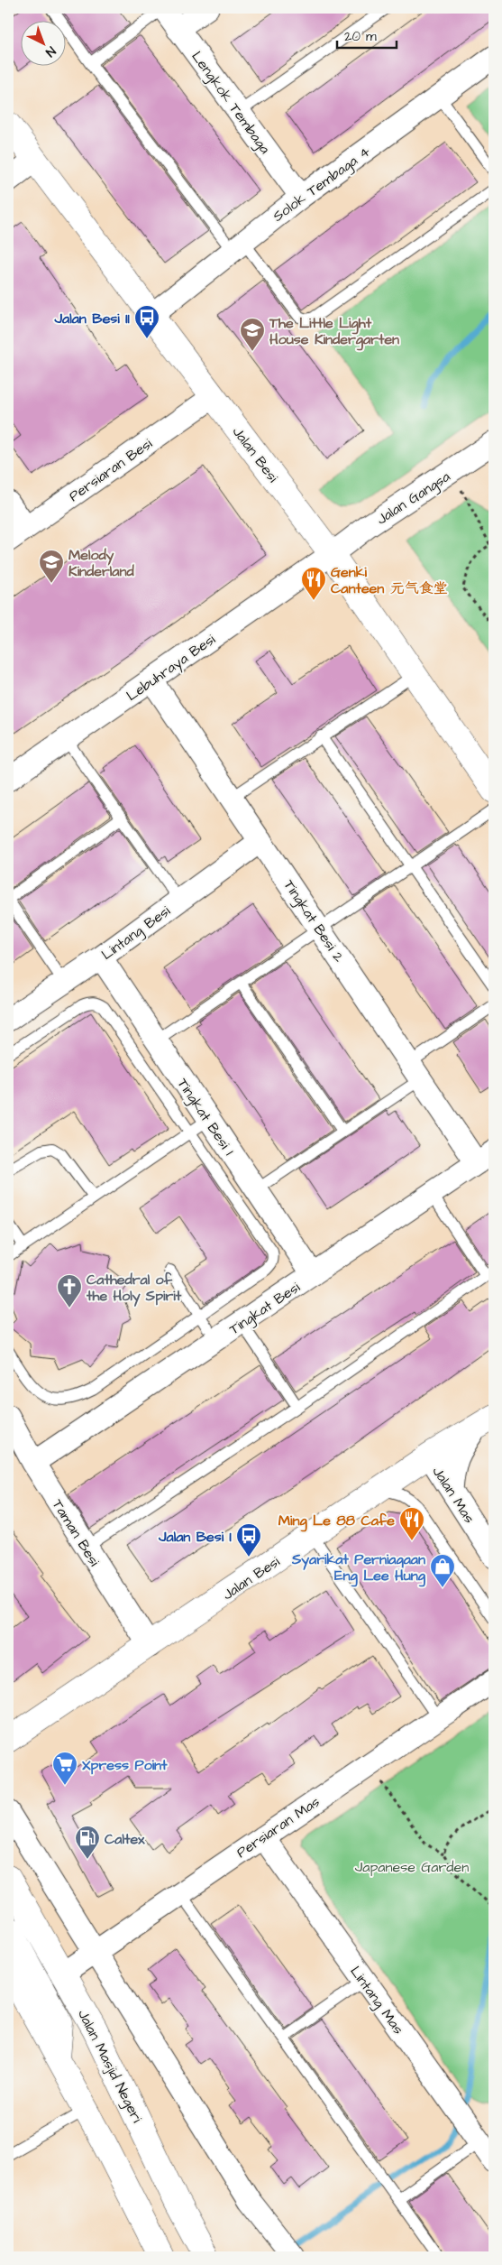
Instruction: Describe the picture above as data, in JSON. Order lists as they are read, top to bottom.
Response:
{
  "streets": {
    "main road": ["Jalan Besi", "Jalan Masjid Negeri"],
    "street": [
      "Lengkok Tembaga",
      "Solok Tembaga 4",
      "Persiaran Besi",
      "Jalan Gangsa",
      "Lebuhraya Besi",
      "Tingkat Besi 2",
      "Lintang Besi",
      "Tingkat Besi 1",
      "Tingkat Besi",
      "Jalan Mas",
      "Taman Besi",
      "Persiaran Mas",
      "Lintang Mas"
    ]
  },
  "crossings": [
    ["Lengkok Tembaga", "Solok Tembaga 4"],
    ["Solok Tembaga 4", "Jalan Besi"],
    ["Jalan Besi", "Persiaran Besi"],
    ["Jalan Besi", "Jalan Gangsa"],
    ["Jalan Besi", "Lebuhraya Besi"],
    ["Jalan Besi", "Jalan Mas"],
    ["Jalan Besi", "Taman Besi"],
    ["Jalan Gangsa", "Lebuhraya Besi"],
    ["Lebuhraya Besi", "Tingkat Besi 2"],
    ["Tingkat Besi 2", "Lintang Besi"],
    ["Tingkat Besi 2", "Tingkat Besi"],
    ["Lintang Besi", "Tingkat Besi 1"],
    ["Tingkat Besi 1", "Tingkat Besi"],
    ["Tingkat Besi", "Taman Besi"],
    ["Persiaran Mas", "Lintang Mas"],
    ["Persiaran Mas", "Jalan Masjid Negeri"]
  ],
  "parks": ["Japanese Garden"],
  "places": {
    "bus stop": ["Jalan Besi II", "Jalan Besi I"],
    "school or university": ["The Little Light House Kindergarten", "Melody Kinderland"],
    "restaurant": ["Genki Canteen 元气食堂", "Ming Le 88 Cafe"],
    "church": ["Cathedral of the Holy Spirit"],
    "shop": ["Syarikat Perniagaan Eng Lee Hung"],
    "supermarket": ["Xpress Point"],
    "fuel station": ["Caltex"]
  },
  "scale_bar": "20 m",
  "north": "bottom right"
}
